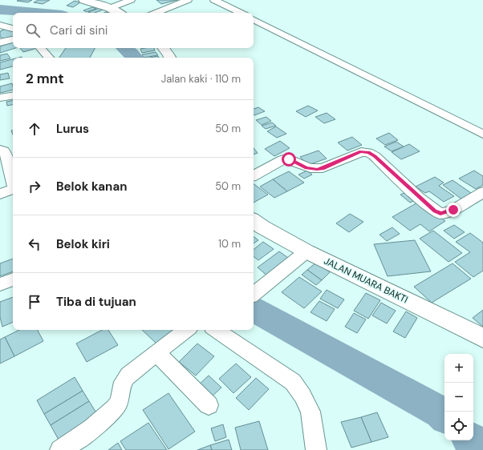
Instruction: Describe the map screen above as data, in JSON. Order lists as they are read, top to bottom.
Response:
{
  "streets": {
    "street": ["JALAN MUARA BAKTI"]
  },
  "page": {
    "search": "Cari di sini",
    "heading": ["2 mnt", "Jalan kaki · 110 m"],
    "list": [
      ["Lurus", "50 m"],
      ["Belok kanan", "50 m"],
      ["Belok kiri", "10 m"],
      "Tiba di tujuan"
    ],
    "map_buttons": ["+", "−"]
  }
}
